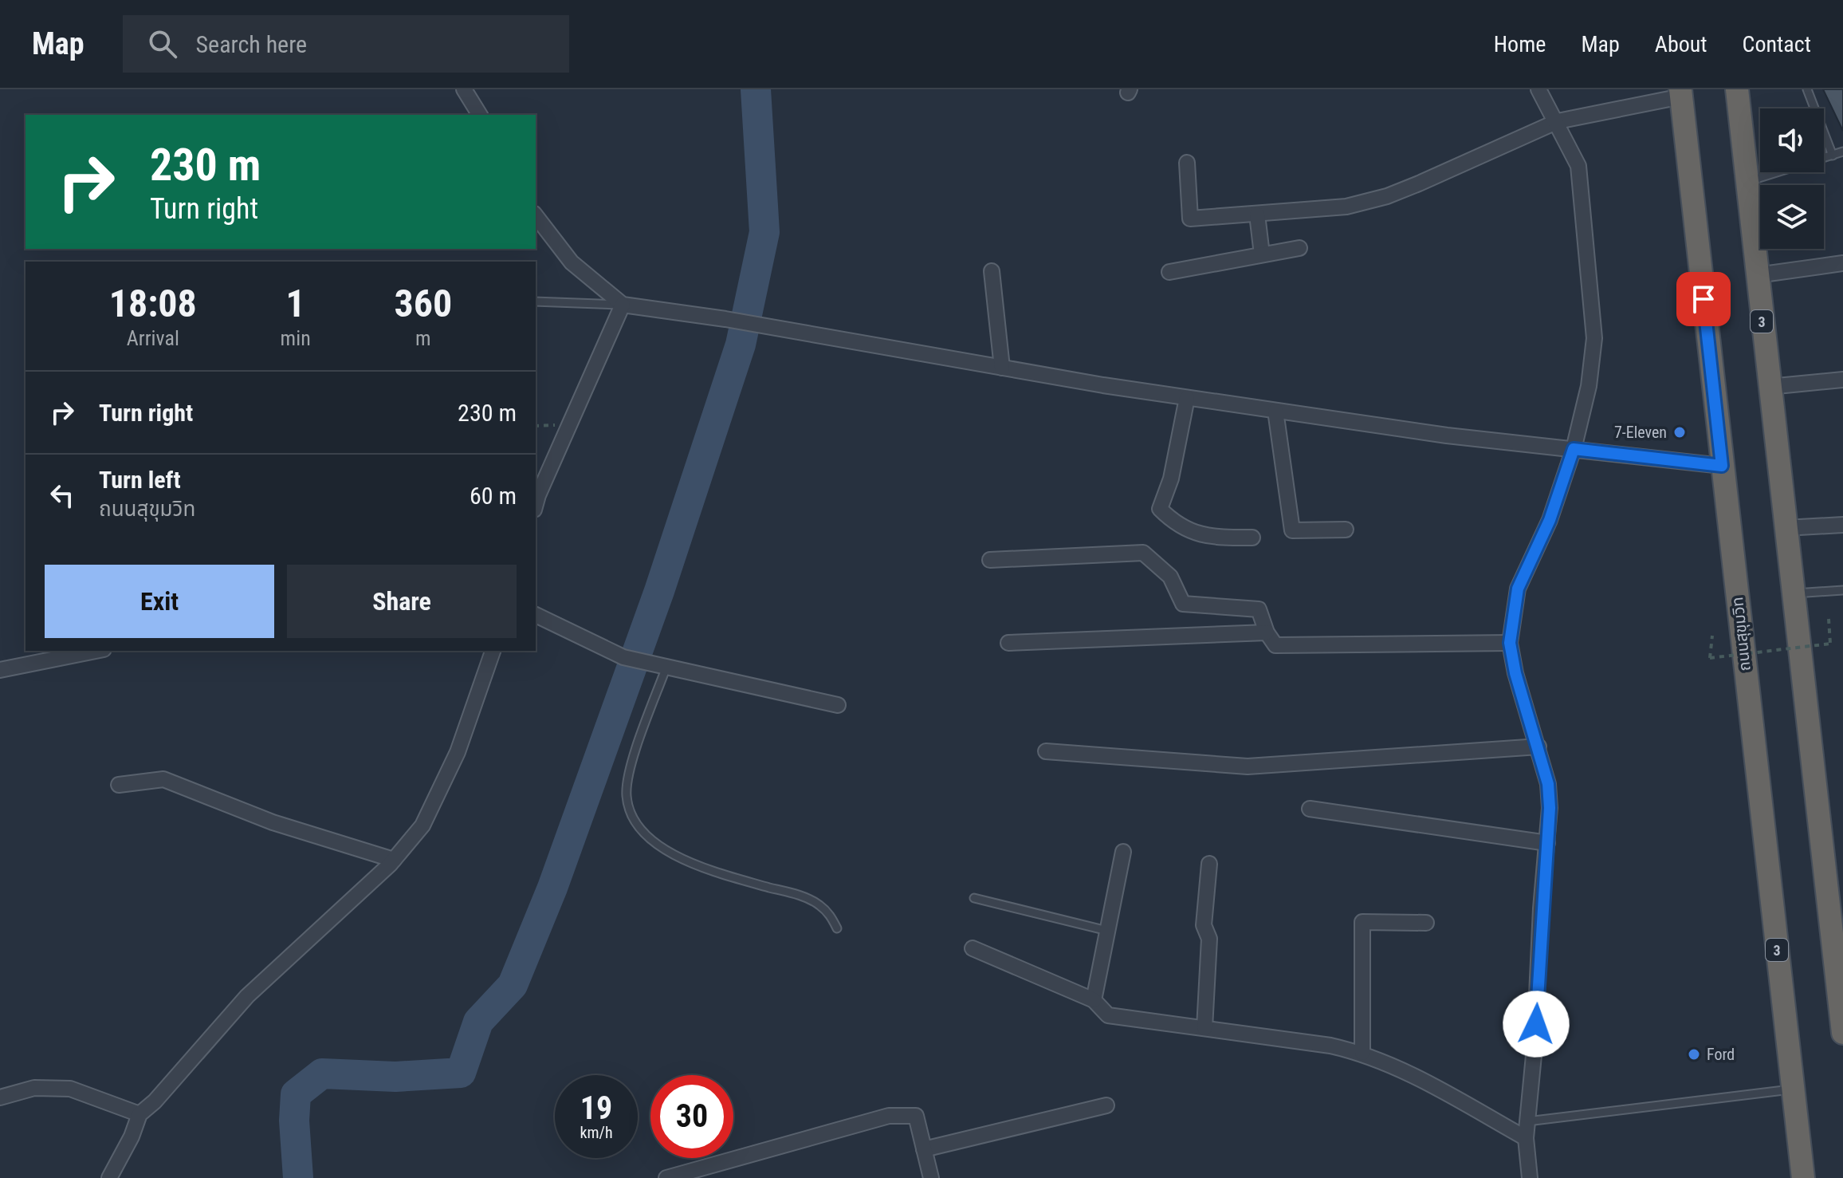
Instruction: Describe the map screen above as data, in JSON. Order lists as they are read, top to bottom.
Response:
{
  "streets": {
    "highway": ["3", "ถนนสุขุมวิท"]
  },
  "places": ["7-Eleven", "Ford"],
  "page": {
    "header": "Map",
    "search": "Search here",
    "nav": [
      "Home",
      "Map",
      "About",
      "Contact"
    ],
    "turn": ["230 m", "Turn right"],
    "eta": [
      "18:08",
      "Arrival",
      "1",
      "min",
      "360",
      "m"
    ],
    "list": [
      {
        "name": "Turn right",
        "value": "230 m"
      },
      {
        "name": "Turn left",
        "note": "ถนนสุขุมวิท",
        "value": "60 m"
      }
    ],
    "buttons": ["Exit", "Share"],
    "speed": "19 km/h",
    "limit": "30"
  }
}
